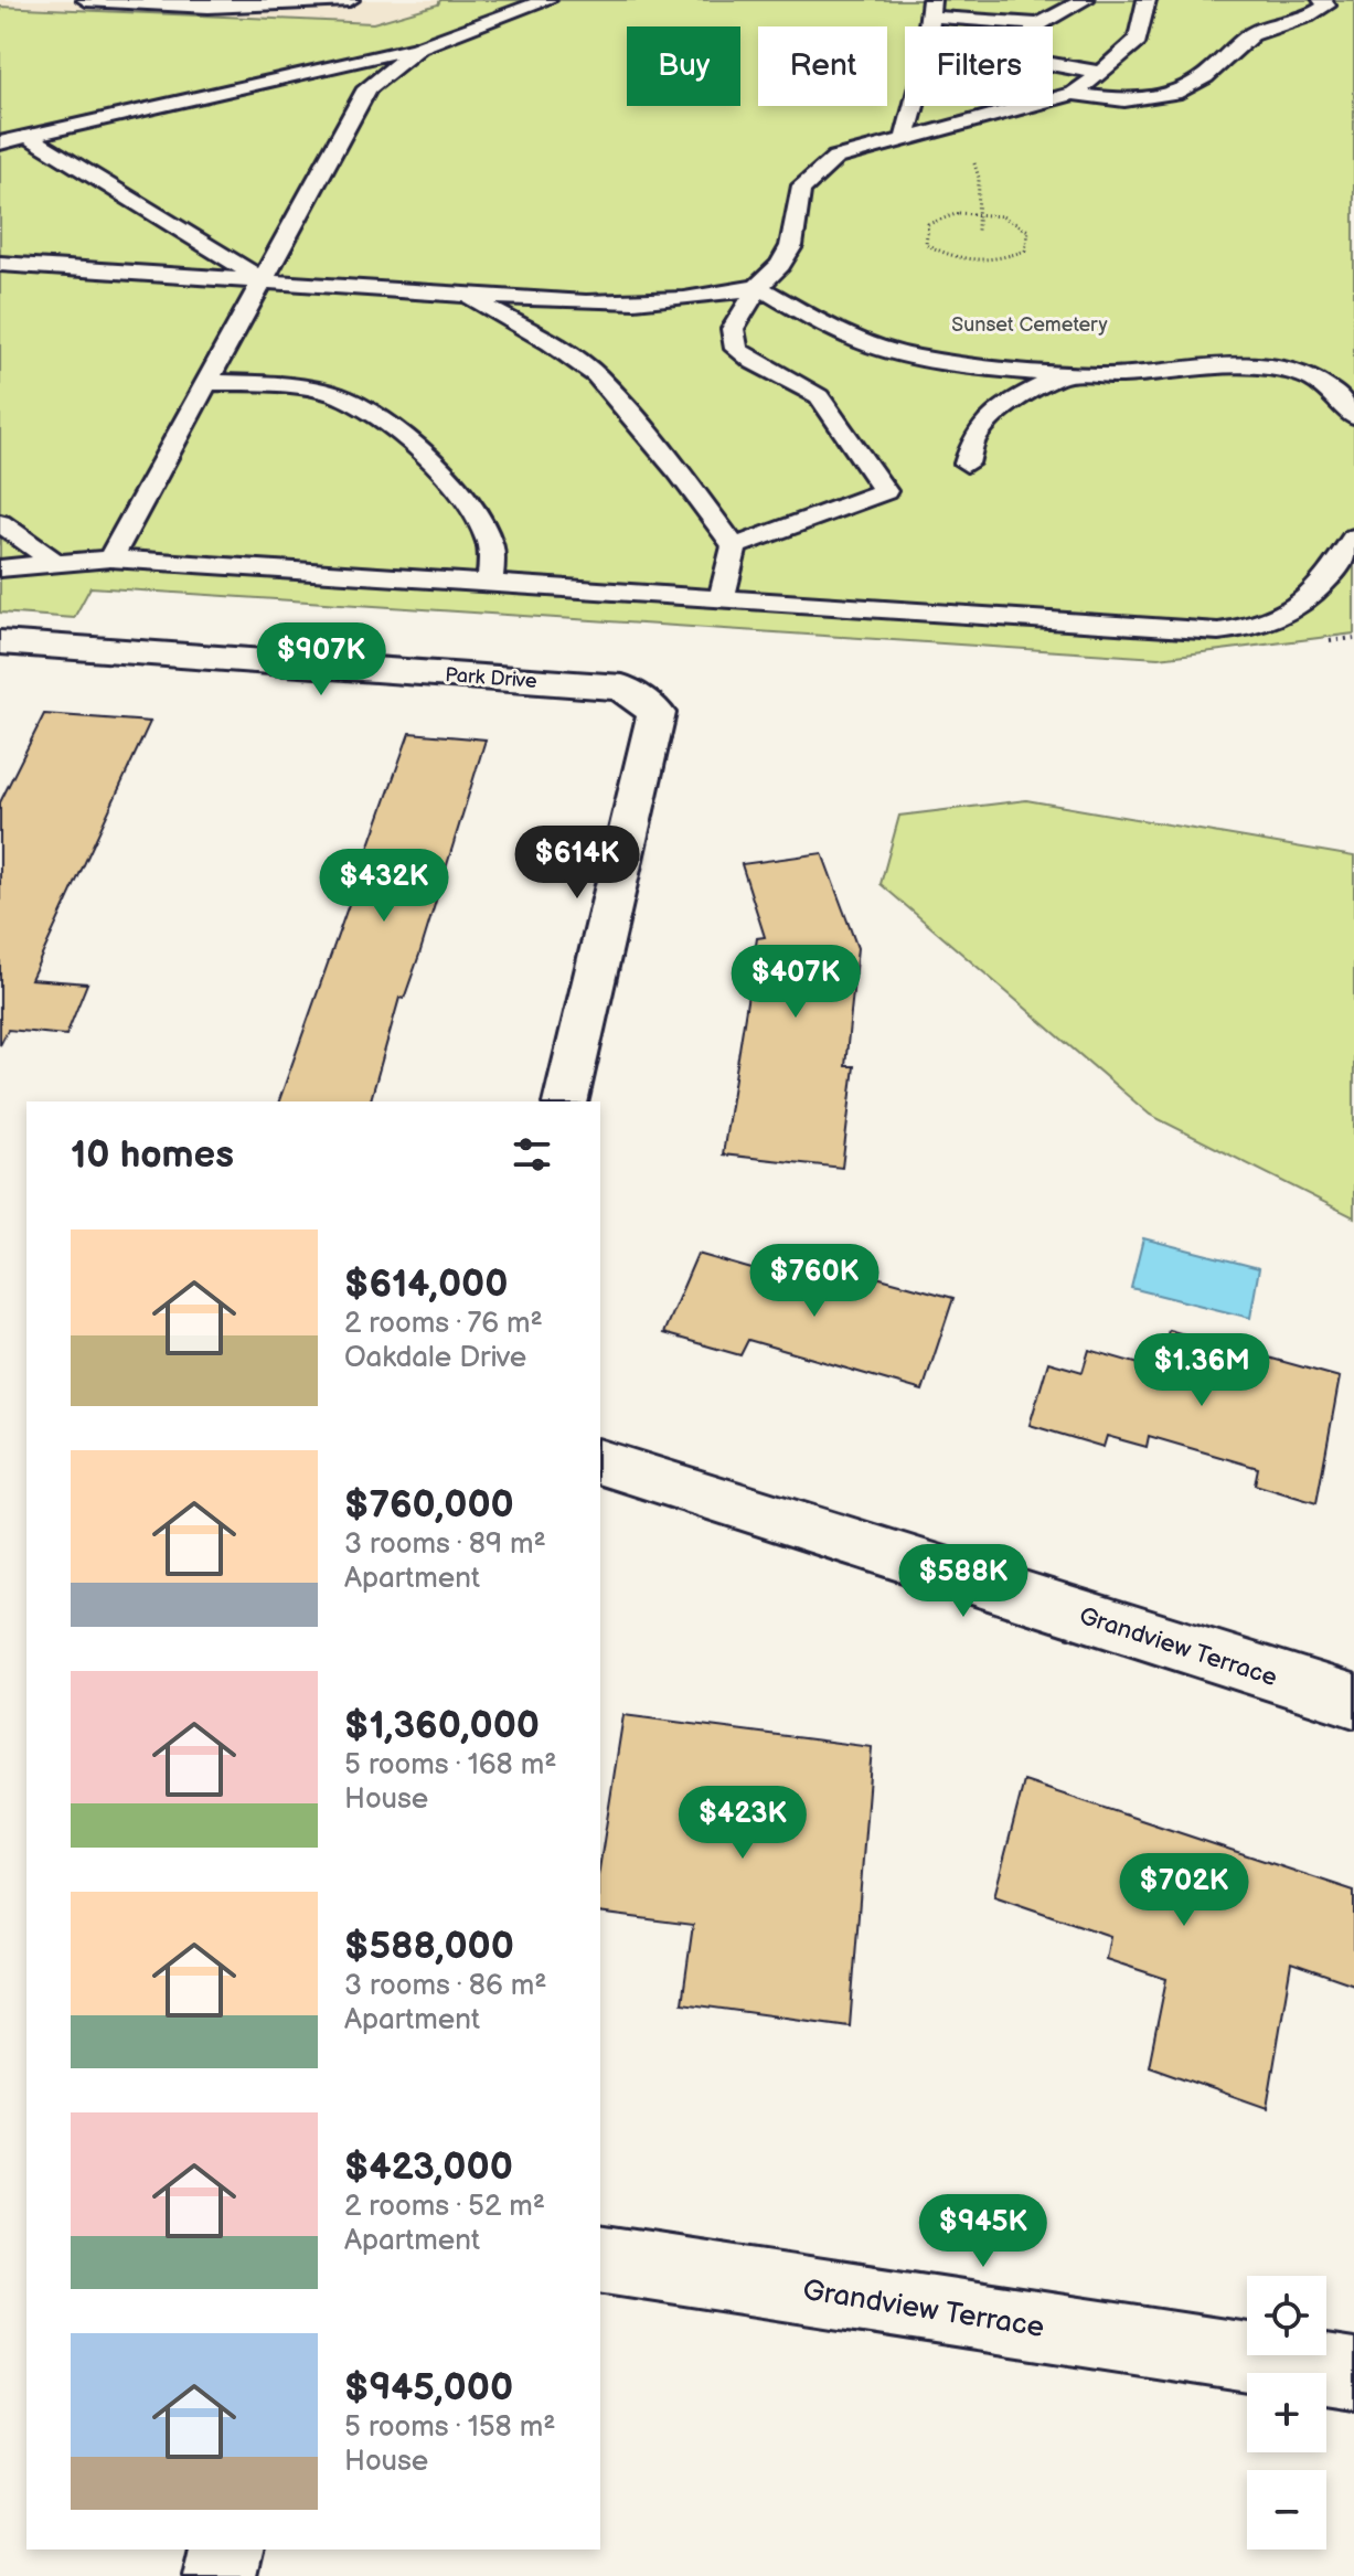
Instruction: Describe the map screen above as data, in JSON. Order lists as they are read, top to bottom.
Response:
{
  "streets": {
    "street": ["Park Drive", "Grandview Terrace"]
  },
  "parks": ["Sunset Cemetery"],
  "page": {
    "chip": ["Buy", "Rent", "Filters"],
    "price": [
      "$907K",
      "$614K",
      "$432K",
      "$407K",
      "$760K",
      "$1.36M",
      "$588K",
      "$423K",
      "$702K",
      "$945K"
    ],
    "heading": "10 homes",
    "list": [
      {
        "name": "$614,000",
        "note": "2 rooms · 76 m² · Oakdale Drive"
      },
      {
        "name": "$760,000",
        "note": "3 rooms · 89 m² · Apartment"
      },
      {
        "name": "$1,360,000",
        "note": "5 rooms · 168 m² · House"
      },
      {
        "name": "$588,000",
        "note": "3 rooms · 86 m² · Apartment"
      },
      {
        "name": "$423,000",
        "note": "2 rooms · 52 m² · Apartment"
      },
      {
        "name": "$945,000",
        "note": "5 rooms · 158 m² · House"
      }
    ],
    "map_buttons": ["+", "−"]
  }
}
